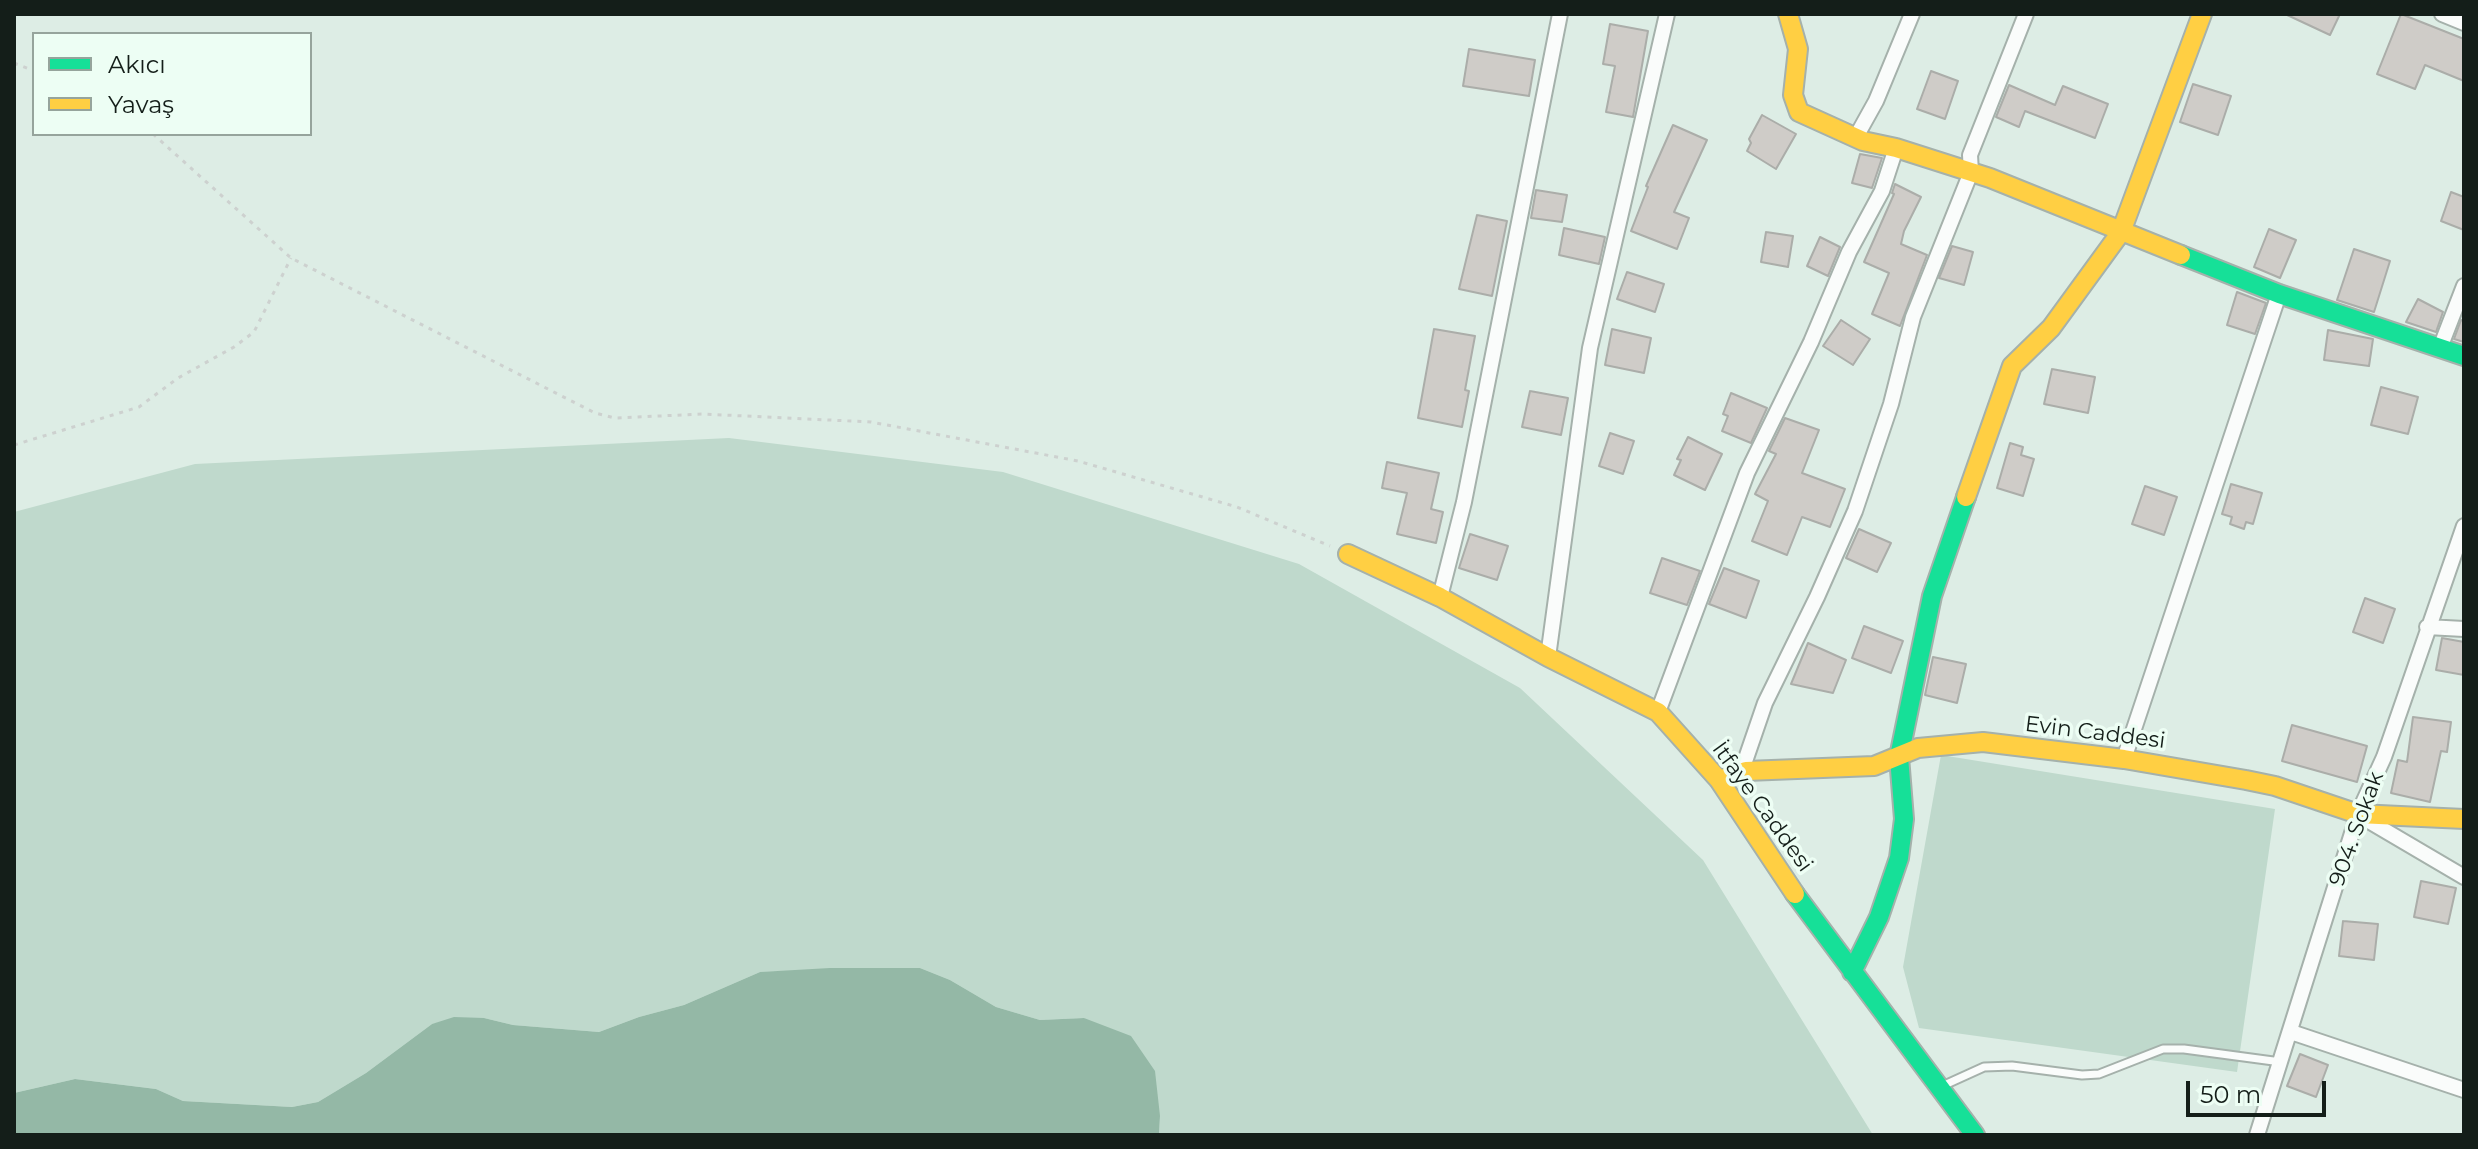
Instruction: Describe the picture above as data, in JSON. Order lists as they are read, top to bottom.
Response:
{
  "streets": {
    "street": ["Evin Caddesi", "İtfaye Caddesi", "904. Sokak"]
  },
  "crossings": [
    ["Evin Caddesi", "İtfaye Caddesi"],
    ["Evin Caddesi", "904. Sokak"]
  ],
  "legend": ["Akıcı", "Yavaş"],
  "scale_bar": "50 m"
}
